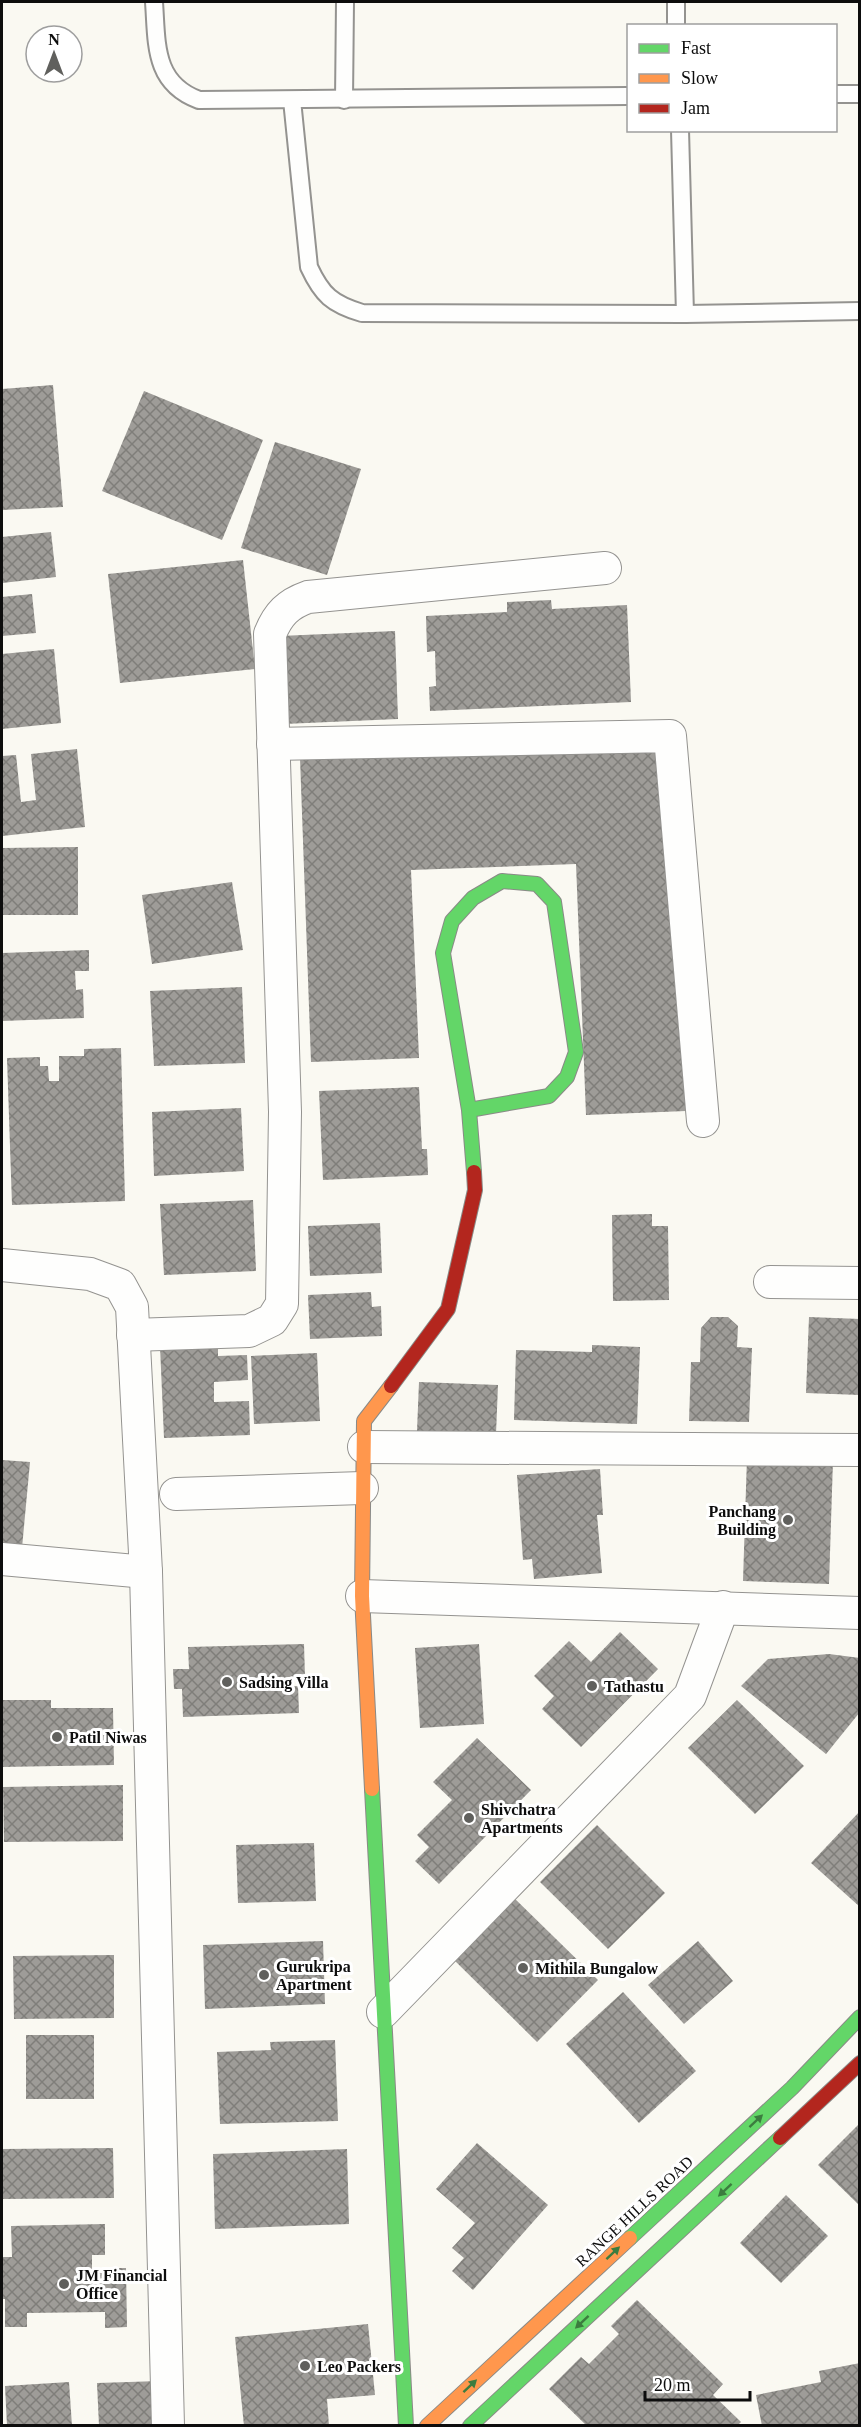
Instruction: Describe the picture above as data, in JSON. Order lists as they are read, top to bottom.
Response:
{
  "streets": {
    "street": ["RANGE HILLS ROAD"]
  },
  "places": [
    "Panchang Building",
    "Sadsing Villa",
    "Tathastu",
    "Patil Niwas",
    "Shivchatra Apartments",
    "Mithila Bungalow",
    "Gurukripa Apartment",
    "JM Financial Office",
    "Leo Packers"
  ],
  "legend": ["Fast", "Slow", "Jam"],
  "scale_bar": "20 m",
  "north": "top"
}
